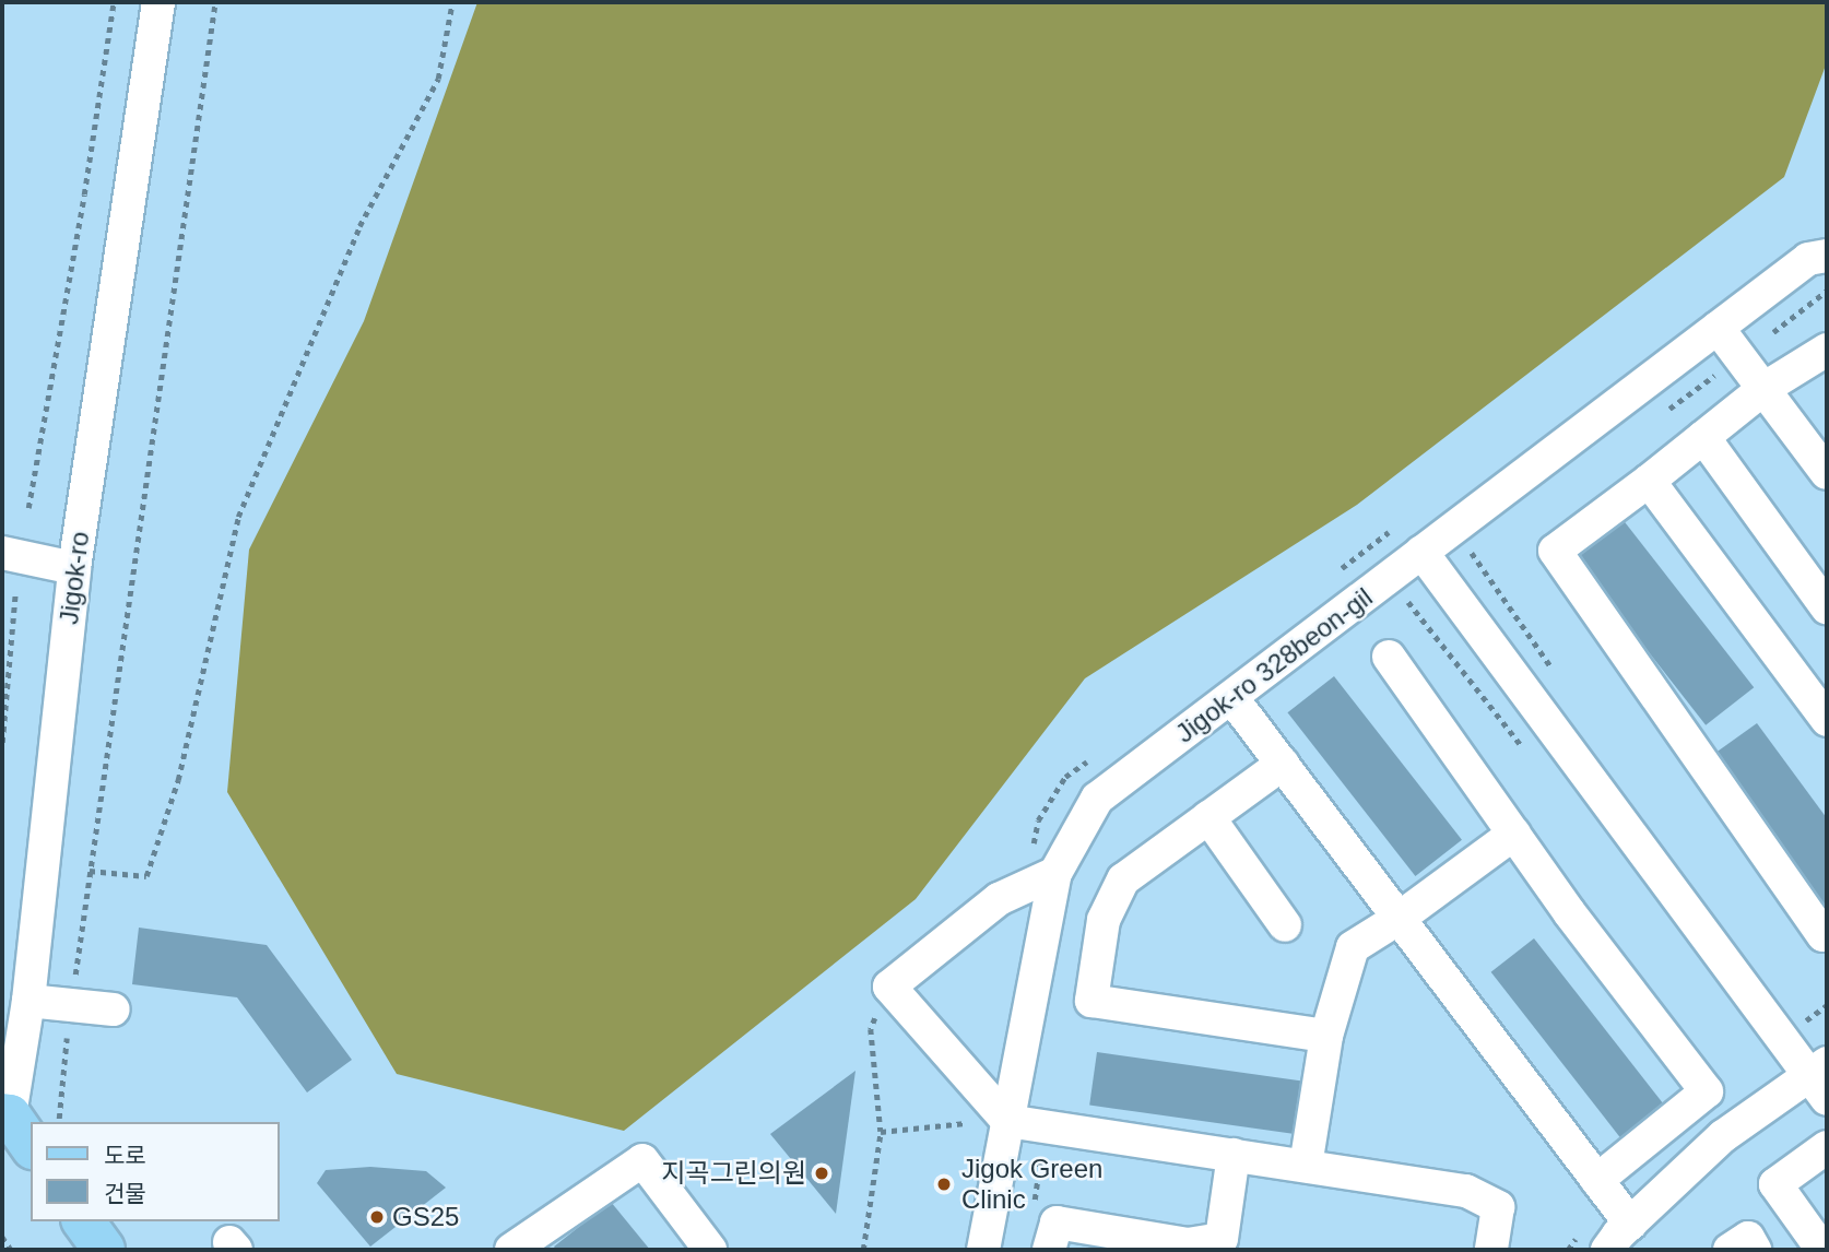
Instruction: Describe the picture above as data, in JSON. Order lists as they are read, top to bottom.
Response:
{
  "streets": {
    "street": ["Jigok-ro", "Jigok-ro 328beon-gil"]
  },
  "places": ["지곡그린의원", "Jigok Green Clinic", "GS25"],
  "legend": ["도로", "건물"]
}
